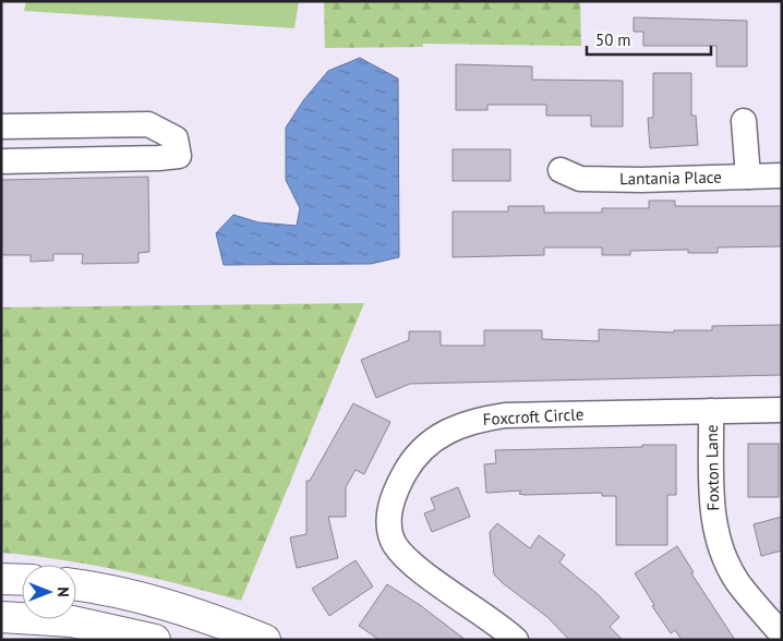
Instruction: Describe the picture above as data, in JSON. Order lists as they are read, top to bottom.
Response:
{
  "streets": {
    "street": ["Lantania Place", "Foxcroft Circle", "Foxton Lane"]
  },
  "crossings": [
    ["Foxcroft Circle", "Foxton Lane"]
  ],
  "scale_bar": "50 m",
  "north": "right"
}
